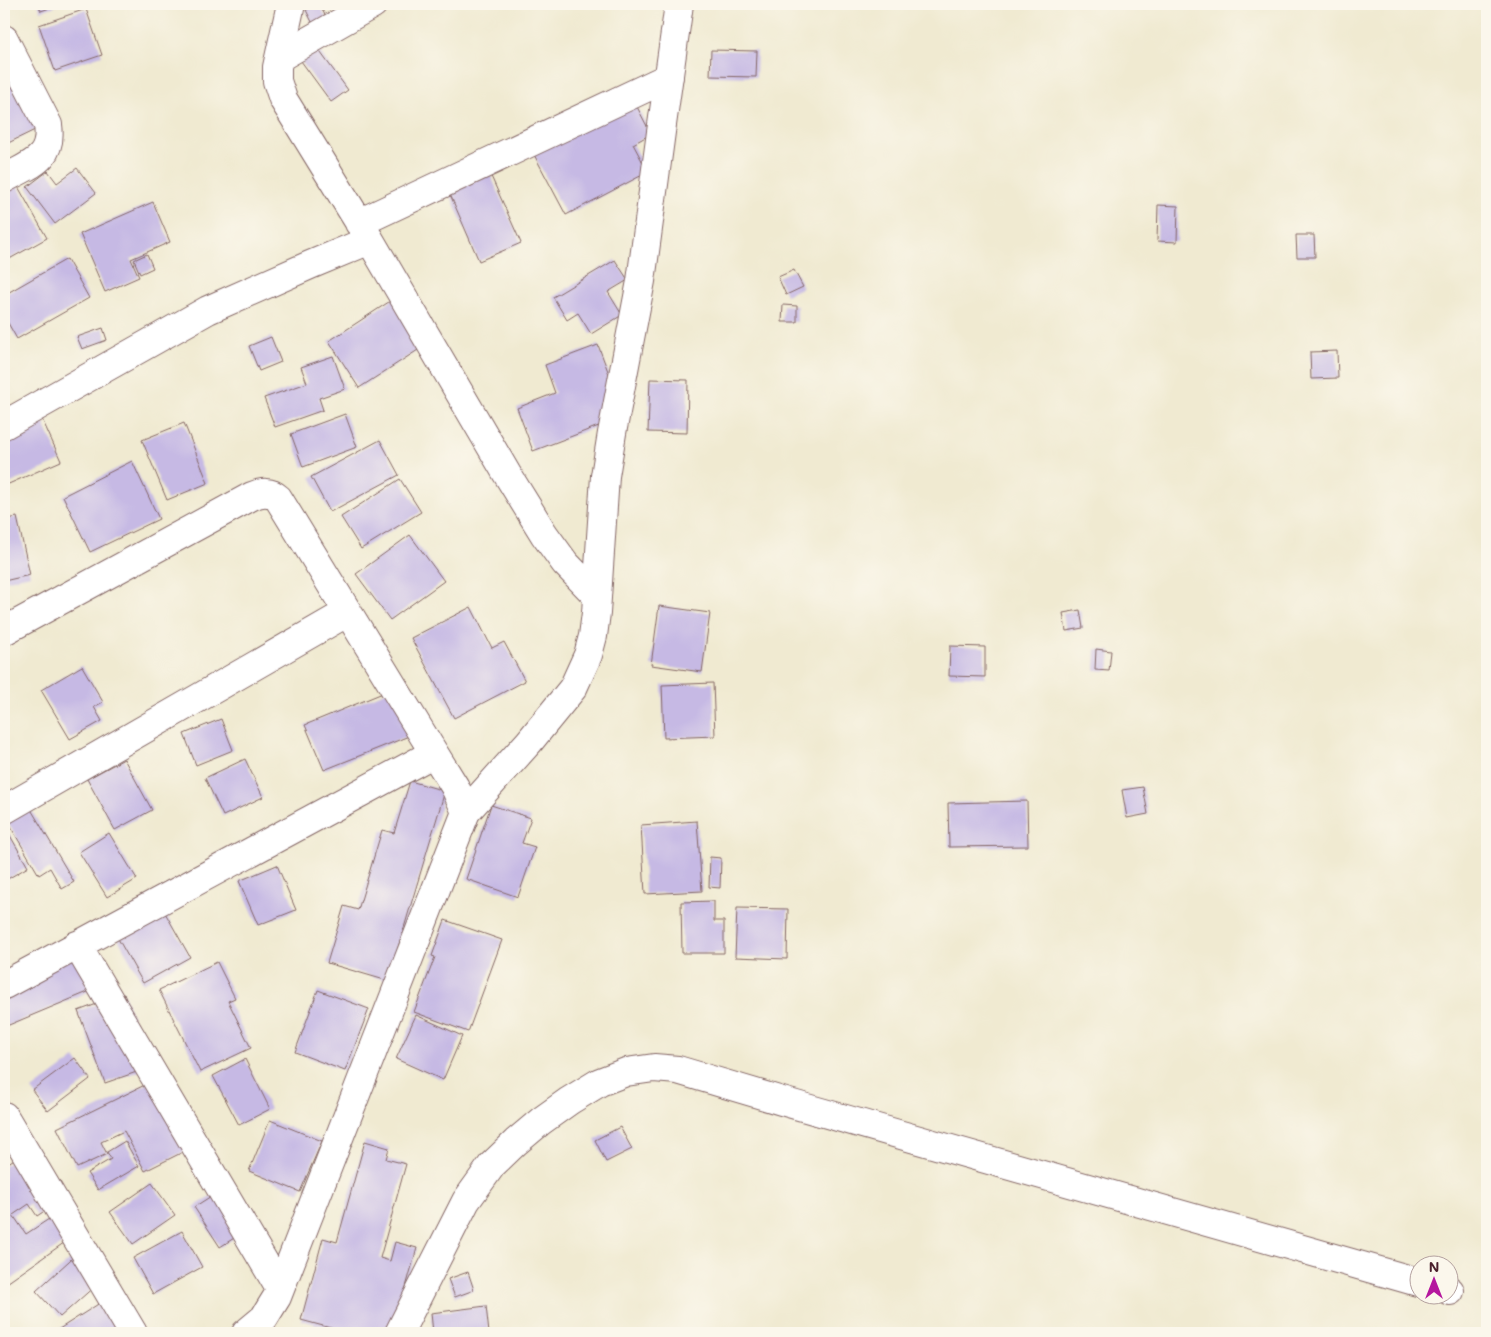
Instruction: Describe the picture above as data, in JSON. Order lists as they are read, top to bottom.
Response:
{
  "north": "top"
}
